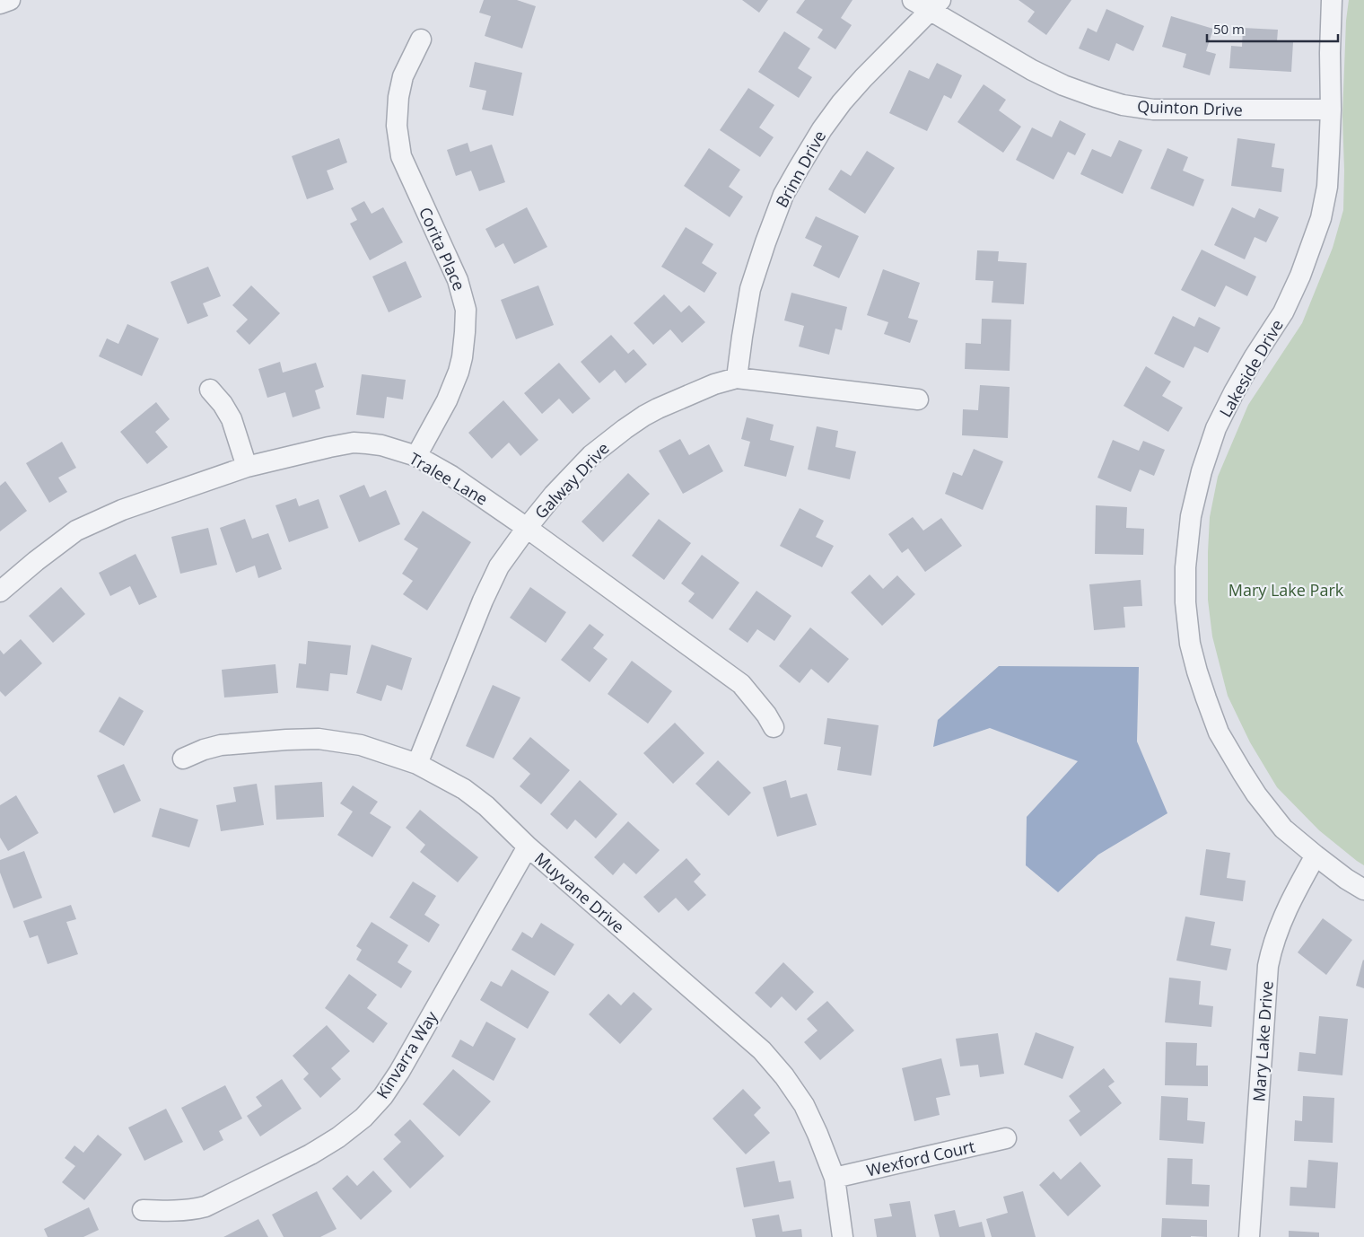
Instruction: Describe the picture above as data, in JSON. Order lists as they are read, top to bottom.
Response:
{
  "streets": {
    "street": [
      "Quinton Drive",
      "Brinn Drive",
      "Corita Place",
      "Lakeside Drive",
      "Tralee Lane",
      "Galway Drive",
      "Muyvane Drive",
      "Mary Lake Drive",
      "Kinvarra Way",
      "Wexford Court"
    ]
  },
  "crossings": [
    ["Quinton Drive", "Brinn Drive"],
    ["Quinton Drive", "Lakeside Drive"],
    ["Brinn Drive", "Galway Drive"],
    ["Corita Place", "Tralee Lane"],
    ["Lakeside Drive", "Mary Lake Drive"],
    ["Tralee Lane", "Galway Drive"],
    ["Galway Drive", "Muyvane Drive"],
    ["Muyvane Drive", "Kinvarra Way"],
    ["Muyvane Drive", "Wexford Court"]
  ],
  "parks": ["Mary Lake Park"],
  "scale_bar": "50 m"
}
